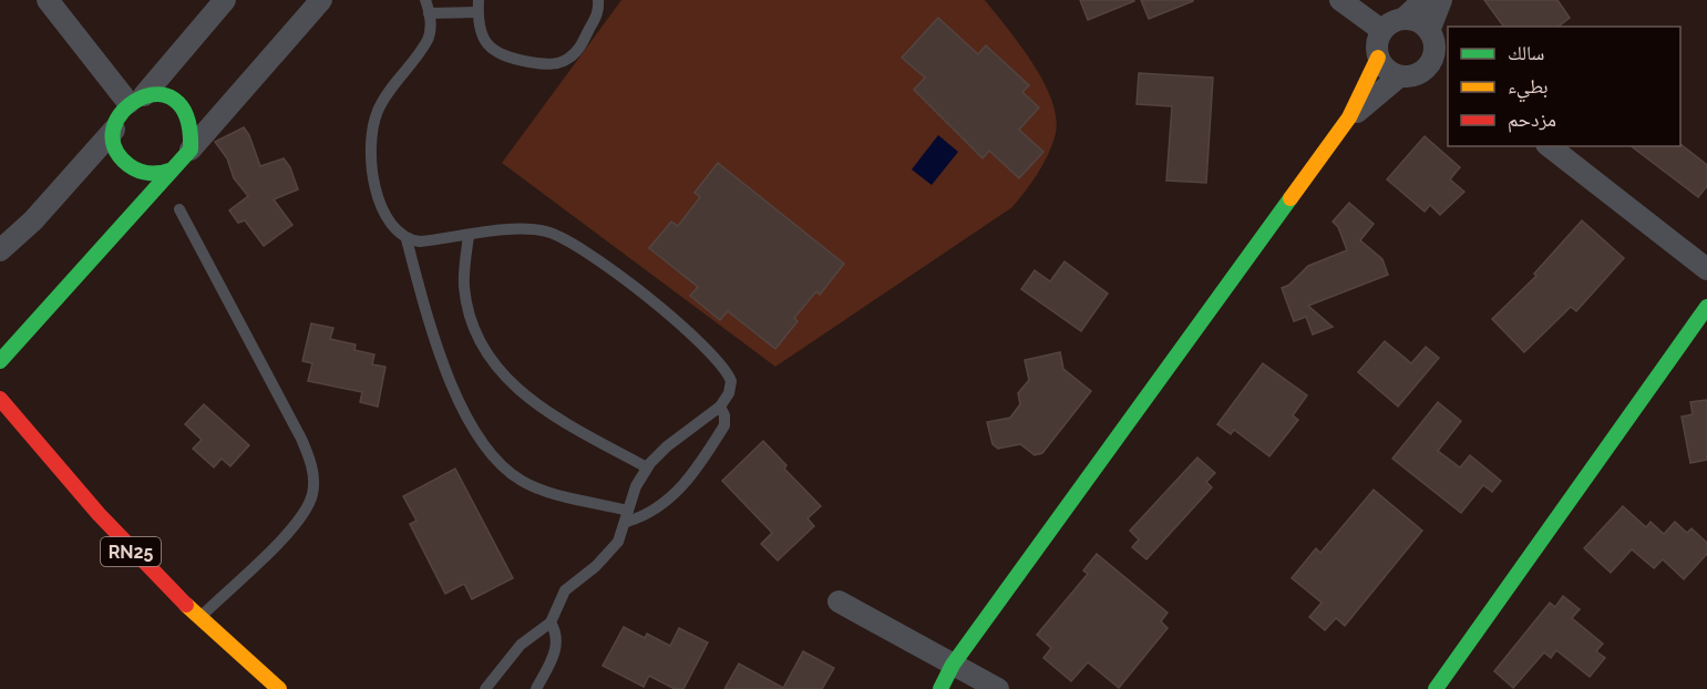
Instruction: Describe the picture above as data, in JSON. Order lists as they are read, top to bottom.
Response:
{
  "streets": {
    "street": ["RN25"]
  },
  "legend": ["سالك", "بطيء", "مزدحم"]
}
